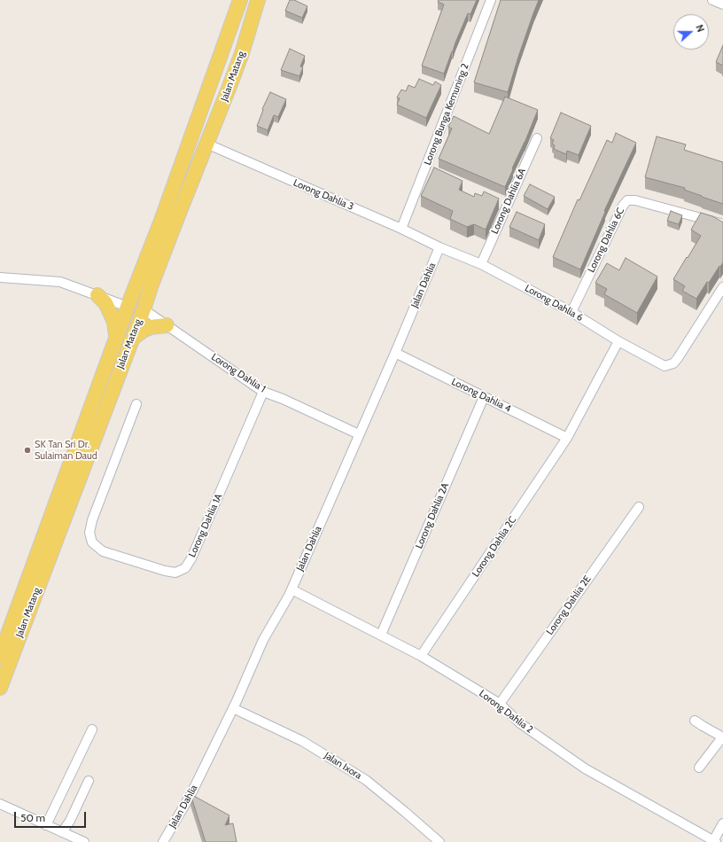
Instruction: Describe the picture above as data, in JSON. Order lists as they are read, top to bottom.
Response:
{
  "streets": {
    "main road": ["Jalan Matang"],
    "street": [
      "Lorong Bunga Kemuning 2",
      "Lorong Dahlia 3",
      "Lorong Dahlia 6A",
      "Lorong Dahlia 6C",
      "Jalan Dahlia",
      "Lorong Dahlia 6",
      "Lorong Dahlia 1",
      "Lorong Dahlia 4",
      "Lorong Dahlia 2A",
      "Lorong Dahlia 1A",
      "Lorong Dahlia 2C",
      "Lorong Dahlia 2E",
      "Lorong Dahlia 2",
      "Jalan Ixora"
    ]
  },
  "crossings": [
    ["Jalan Matang", "Lorong Dahlia 3"],
    ["Jalan Matang", "Lorong Dahlia 1"],
    ["Lorong Bunga Kemuning 2", "Lorong Dahlia 3"],
    ["Lorong Dahlia 3", "Jalan Dahlia"],
    ["Lorong Dahlia 3", "Lorong Dahlia 6"],
    ["Lorong Dahlia 6A", "Lorong Dahlia 6"],
    ["Lorong Dahlia 6C", "Lorong Dahlia 6"],
    ["Jalan Dahlia", "Lorong Dahlia 6"],
    ["Jalan Dahlia", "Lorong Dahlia 1"],
    ["Jalan Dahlia", "Lorong Dahlia 4"],
    ["Jalan Dahlia", "Lorong Dahlia 2"],
    ["Jalan Dahlia", "Jalan Ixora"],
    ["Lorong Dahlia 6", "Lorong Dahlia 2C"],
    ["Lorong Dahlia 1", "Lorong Dahlia 1A"],
    ["Lorong Dahlia 4", "Lorong Dahlia 2A"],
    ["Lorong Dahlia 4", "Lorong Dahlia 2C"],
    ["Lorong Dahlia 2A", "Lorong Dahlia 2"],
    ["Lorong Dahlia 2C", "Lorong Dahlia 2"],
    ["Lorong Dahlia 2E", "Lorong Dahlia 2"]
  ],
  "places": ["SK Tan Sri Dr. Sulaiman Daud"],
  "scale_bar": "50 m",
  "north": "right"
}
